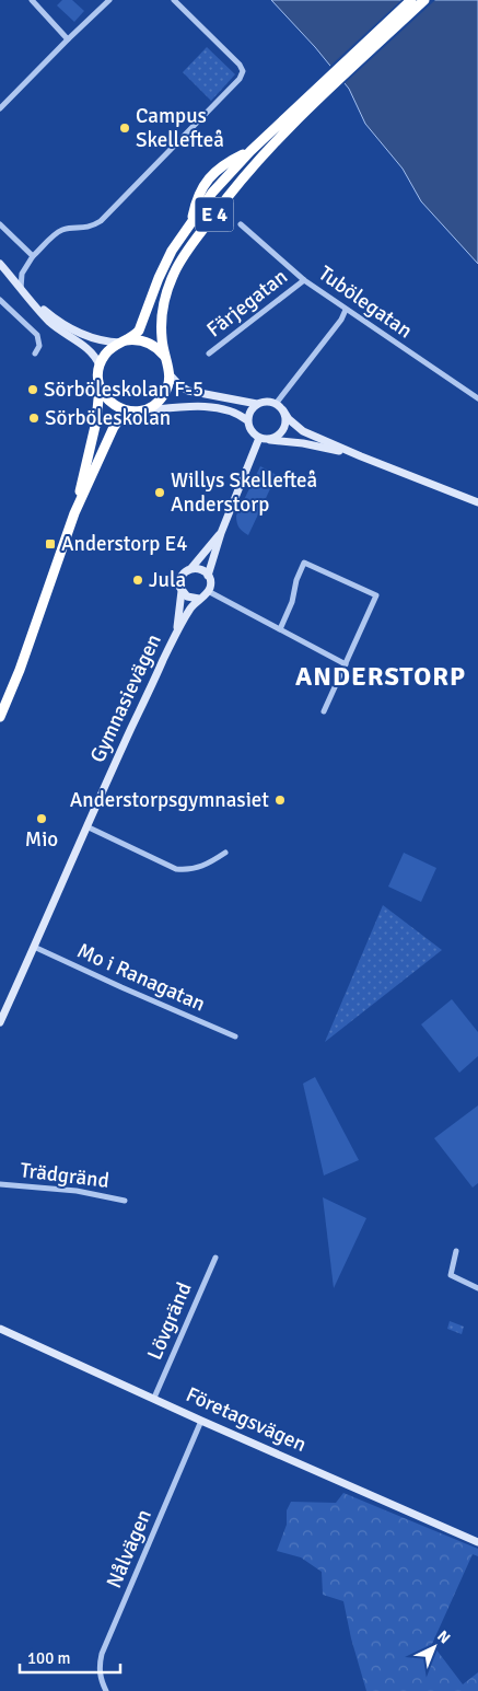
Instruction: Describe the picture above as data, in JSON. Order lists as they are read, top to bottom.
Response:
{
  "streets": {
    "highway": ["E 4"],
    "street": [
      "Tubölegatan",
      "Färjegatan",
      "Gymnasievägen",
      "Mo i Ranagatan",
      "Trädgränd",
      "Lövgränd",
      "Företagsvägen",
      "Nålvägen"
    ]
  },
  "crossings": [
    ["Tubölegatan", "Färjegatan"],
    ["Gymnasievägen", "Mo i Ranagatan"],
    ["Lövgränd", "Företagsvägen"],
    ["Företagsvägen", "Nålvägen"]
  ],
  "districts": ["ANDERSTORP"],
  "places": {
    "other": [
      "Campus Skellefteå",
      "Sörböleskolan F-5",
      "Sörböleskolan",
      "Willys Skellefteå Anderstorp",
      "Jula",
      "Anderstorpsgymnasiet",
      "Mio"
    ],
    "transit": ["Anderstorp E4"]
  },
  "scale_bar": "100 m",
  "north": "top right"
}
